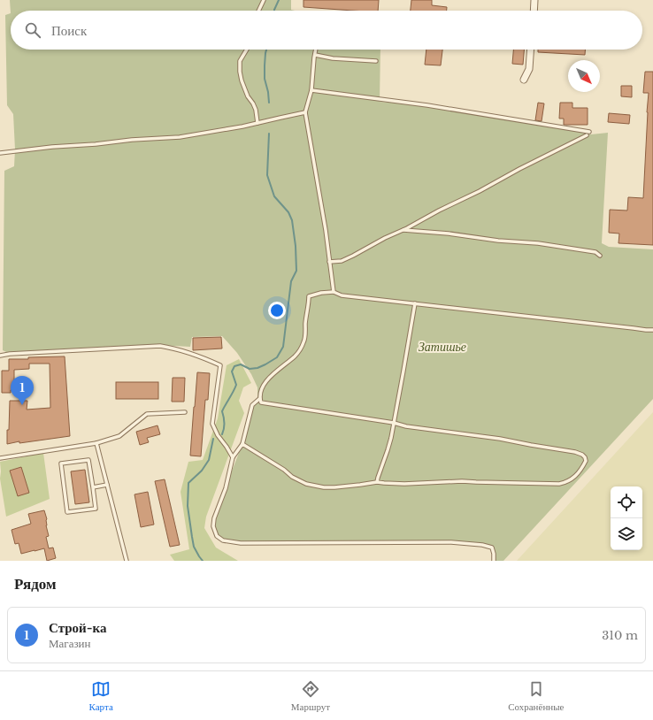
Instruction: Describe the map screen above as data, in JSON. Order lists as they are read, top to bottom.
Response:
{
  "parks": ["Затишье"],
  "north": "bottom right",
  "page": {
    "search": "Поиск",
    "pins": "1",
    "heading": "Рядом",
    "list": [
      {
        "mark": "1",
        "name": "Строй-ка",
        "note": "Магазин",
        "value": "310 m"
      }
    ],
    "nav": ["Карта", "Маршрут", "Сохранённые"]
  }
}
